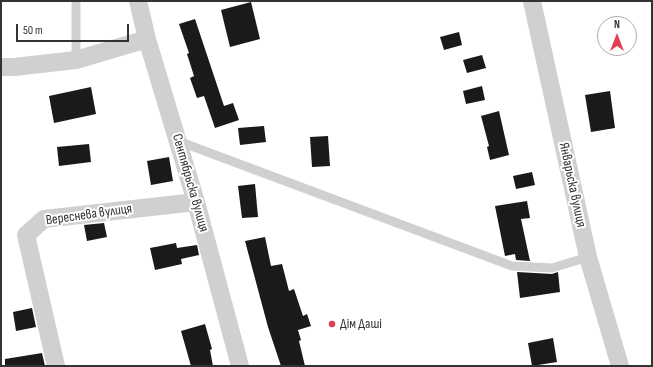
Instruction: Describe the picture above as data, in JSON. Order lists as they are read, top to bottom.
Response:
{
  "streets": {
    "street": ["Сентябрьска вулиця", "Январьска вулиця", "Вереснева вулиця"]
  },
  "crossings": [
    ["Сентябрьска вулиця", "Вереснева вулиця"]
  ],
  "places": ["Дім Даші"],
  "scale_bar": "50 m",
  "north": "top"
}
